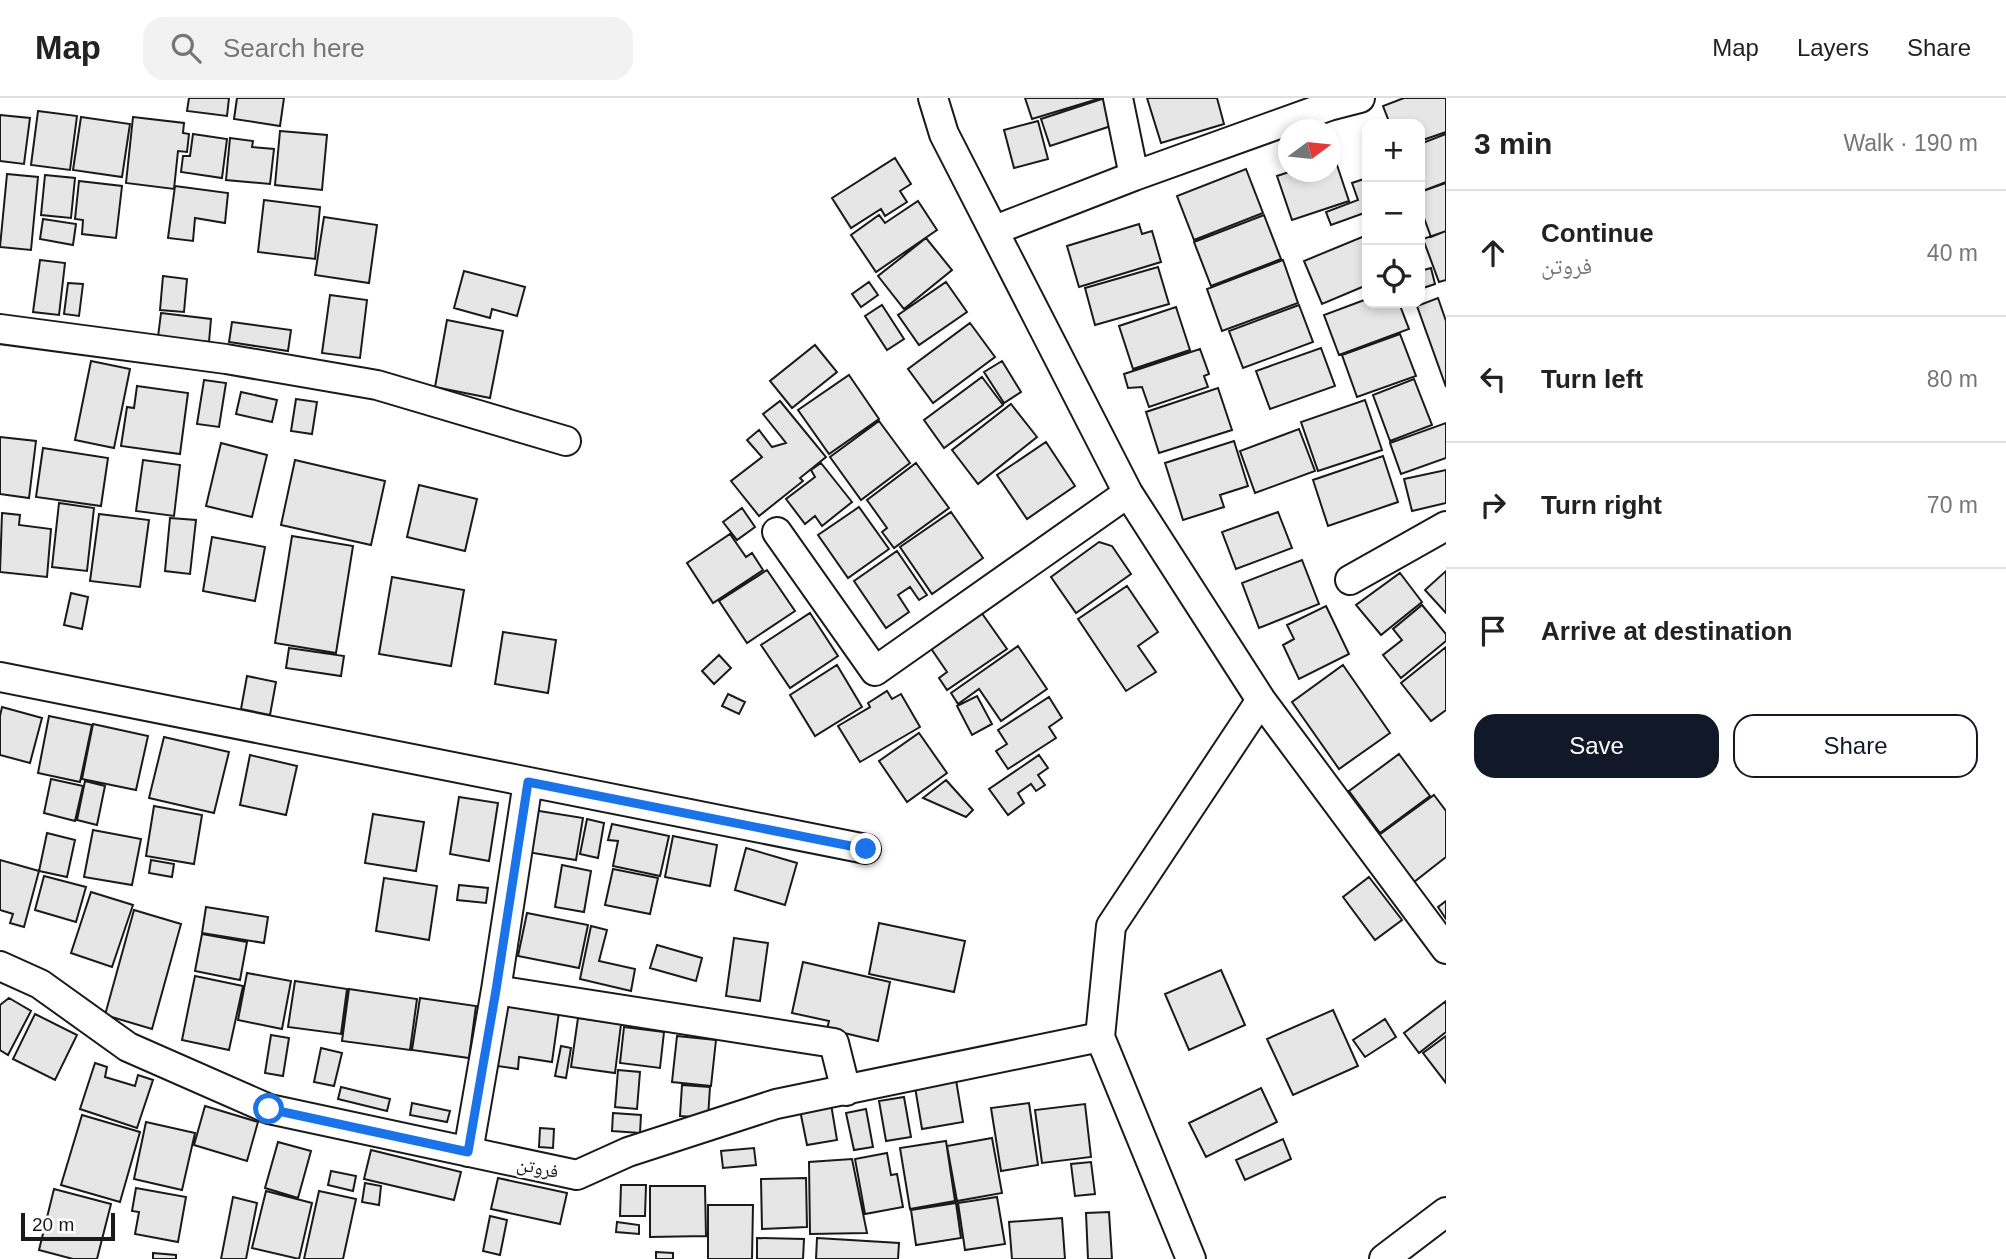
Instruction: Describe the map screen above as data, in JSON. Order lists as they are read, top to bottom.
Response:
{
  "streets": {
    "street": ["فروتن"]
  },
  "scale_bar": "20 m",
  "north": "right",
  "page": {
    "header": "Map",
    "search": "Search here",
    "nav": ["Map", "Layers", "Share"],
    "heading": ["3 min", "Walk · 190 m"],
    "map_buttons": ["+", "−"],
    "list": [
      ["Continue", "فروتن", "40 m"],
      ["Turn left", "80 m"],
      ["Turn right", "70 m"],
      "Arrive at destination"
    ],
    "buttons": ["Save", "Share"],
    "scale": "20 m"
  }
}
